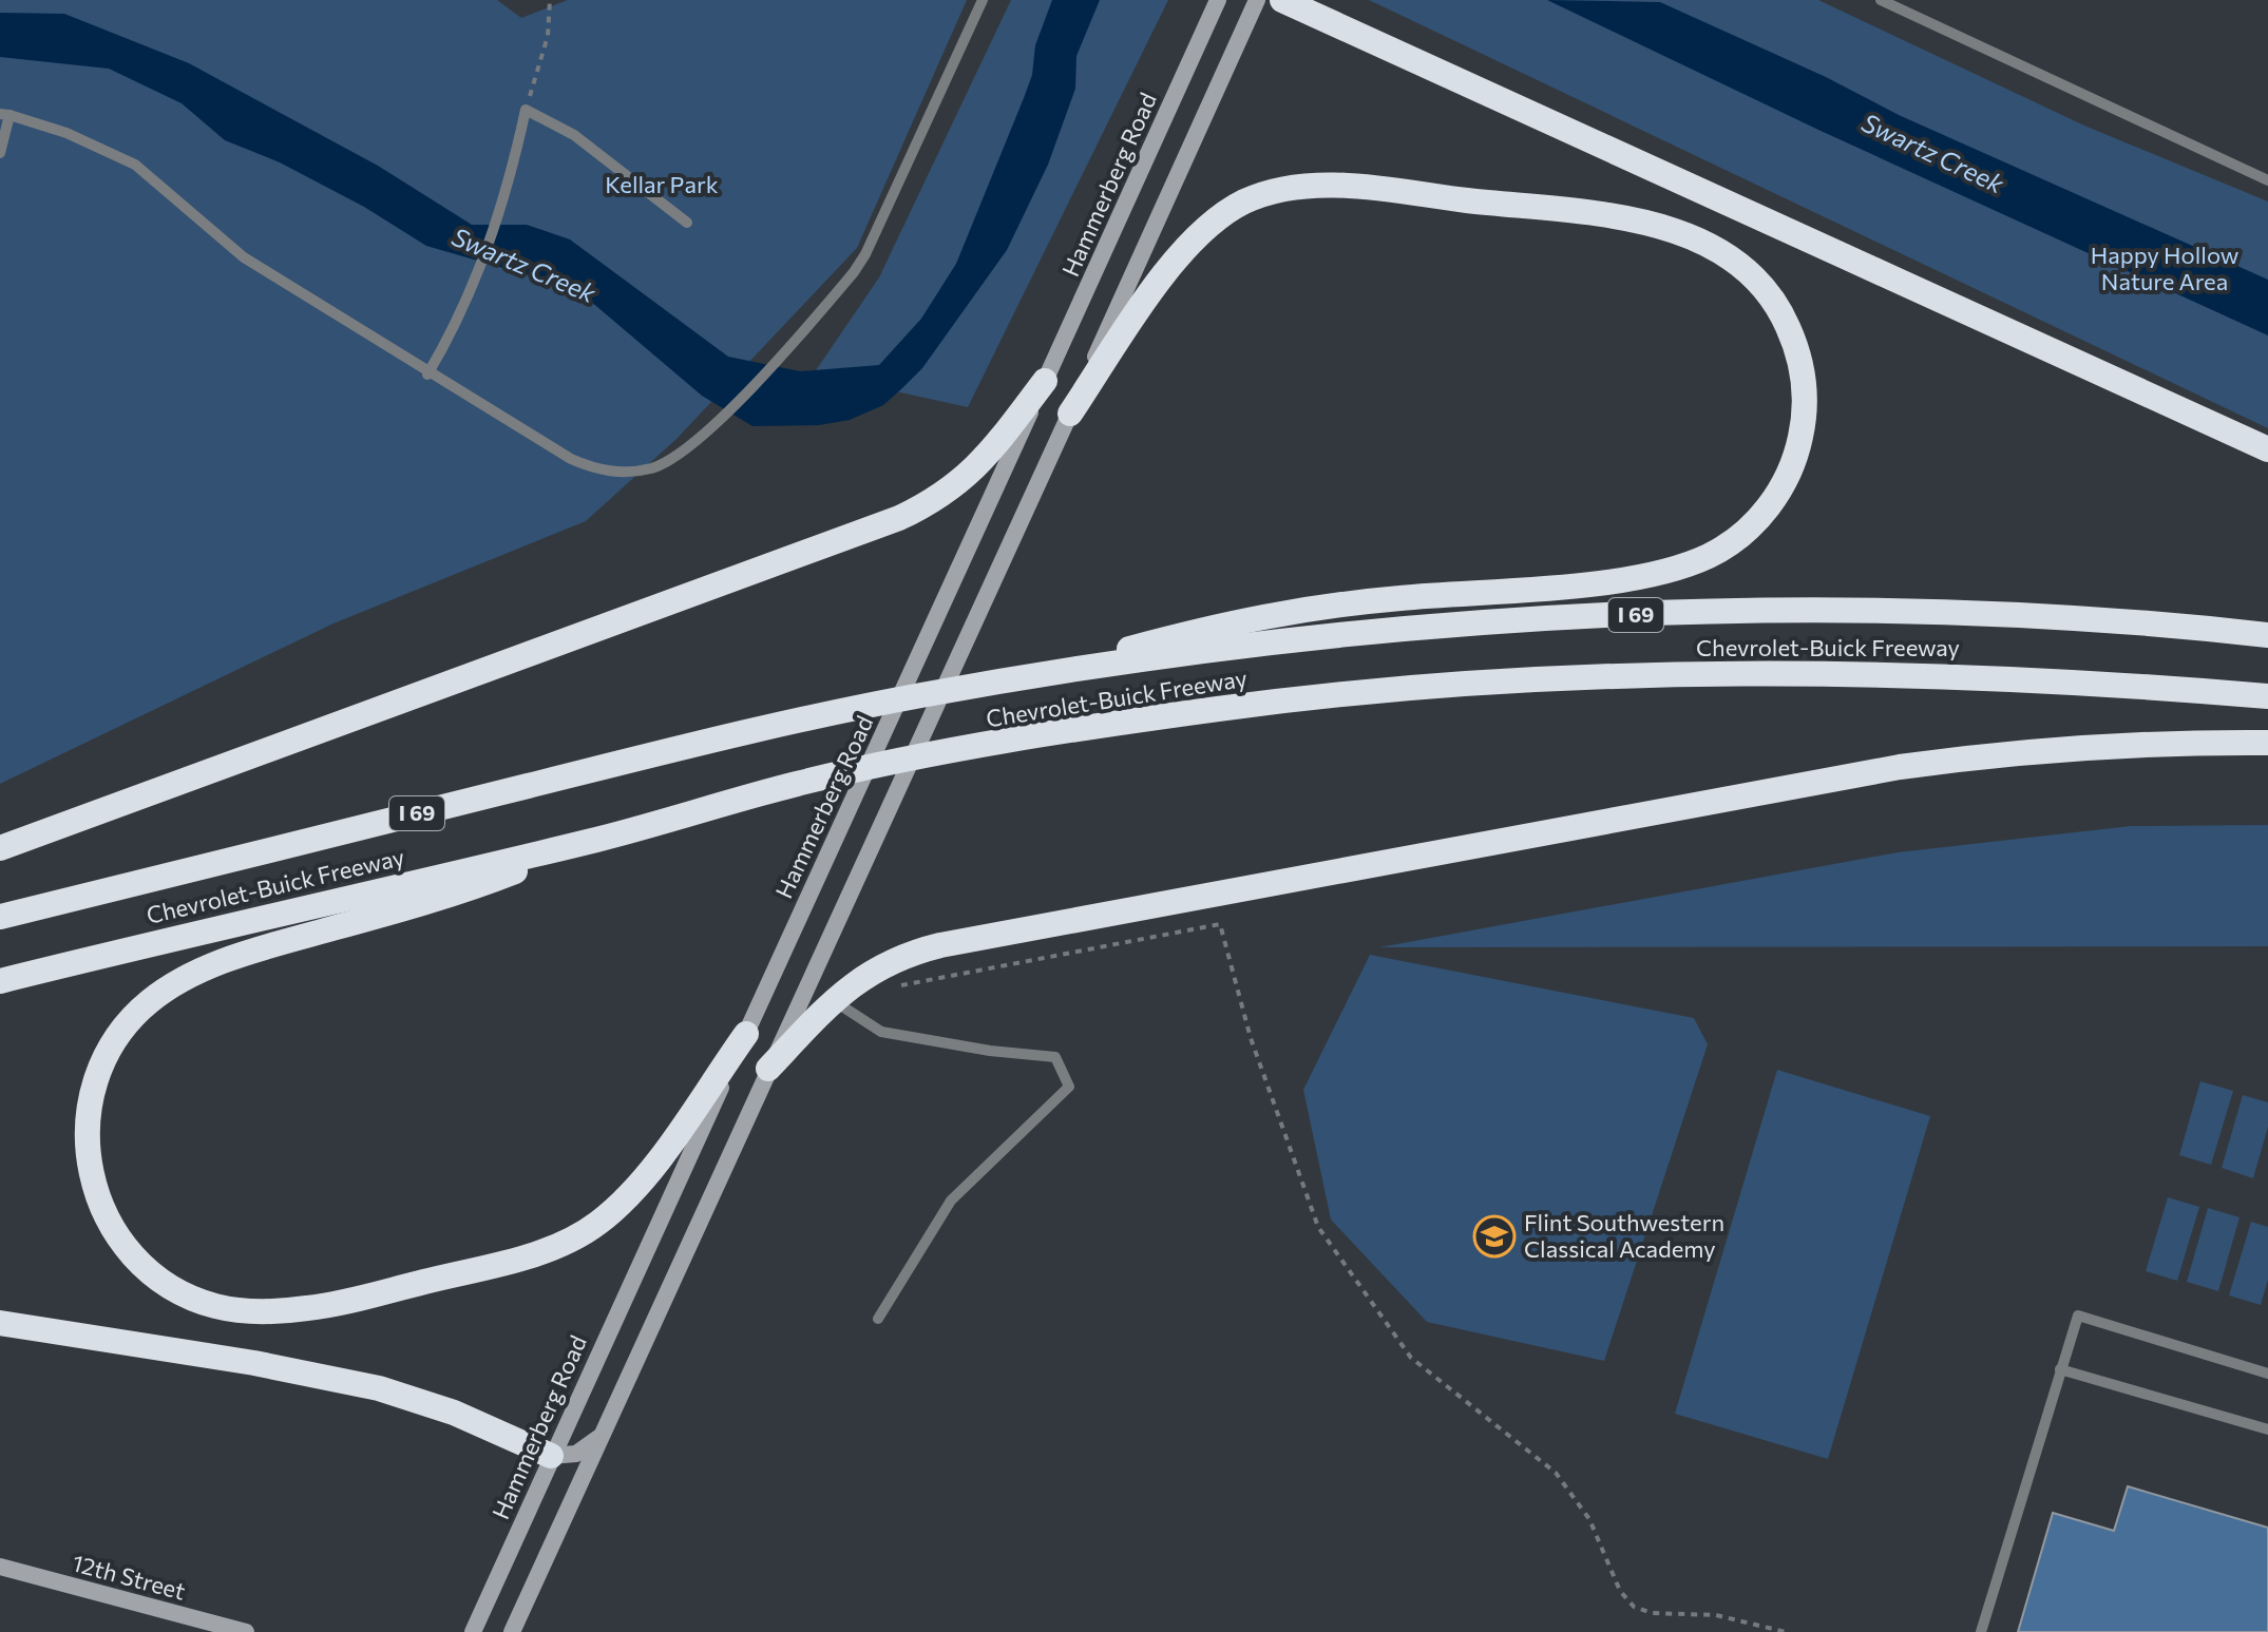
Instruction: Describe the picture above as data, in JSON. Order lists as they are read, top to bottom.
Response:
{
  "streets": {
    "highway": ["I 69", "Chevrolet-Buick Freeway"],
    "street": ["Hammerberg Road", "12th Street"]
  },
  "water": ["Swartz Creek"],
  "parks": ["Kellar Park", "Happy Hollow Nature Area"],
  "places": {
    "school or university": ["Flint Southwestern Classical Academy"]
  }
}
